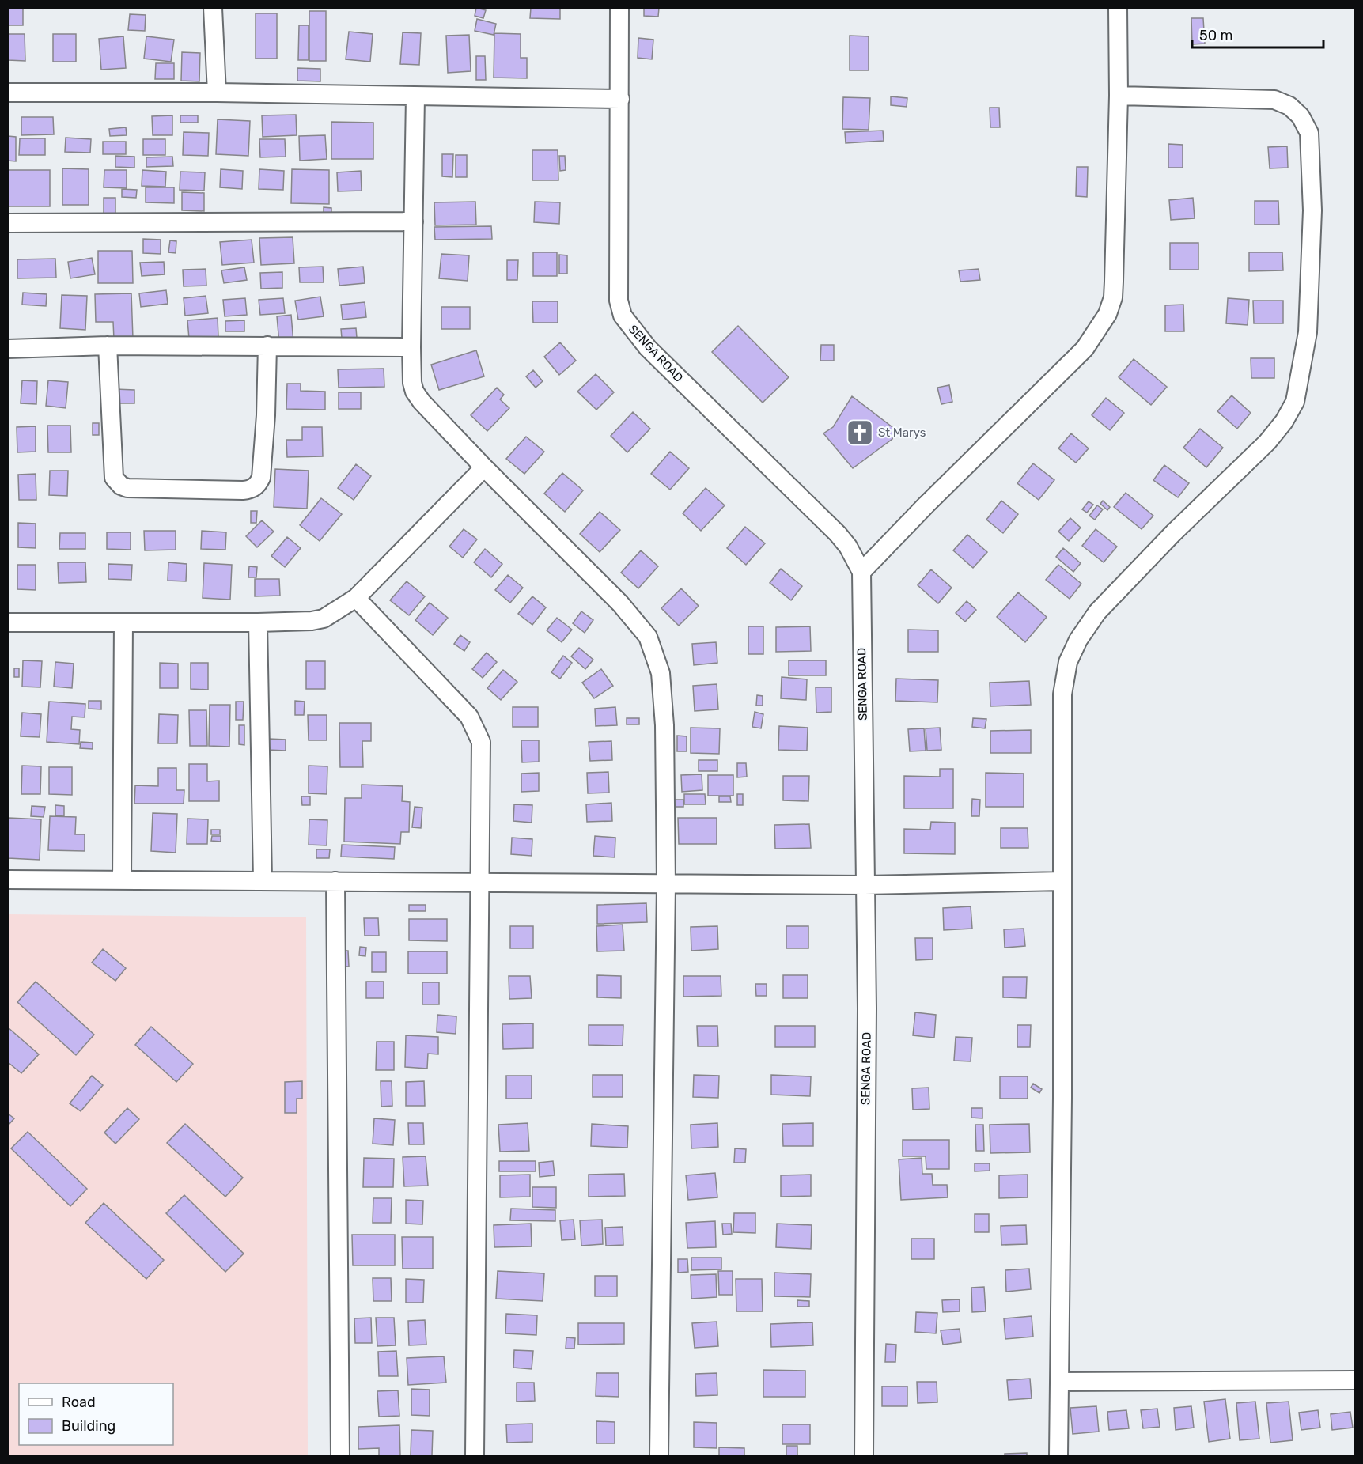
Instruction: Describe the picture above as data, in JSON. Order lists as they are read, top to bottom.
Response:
{
  "streets": {
    "street": ["SENGA ROAD"]
  },
  "places": {
    "church": ["St Marys"]
  },
  "legend": ["Road", "Building"],
  "scale_bar": "50 m"
}
